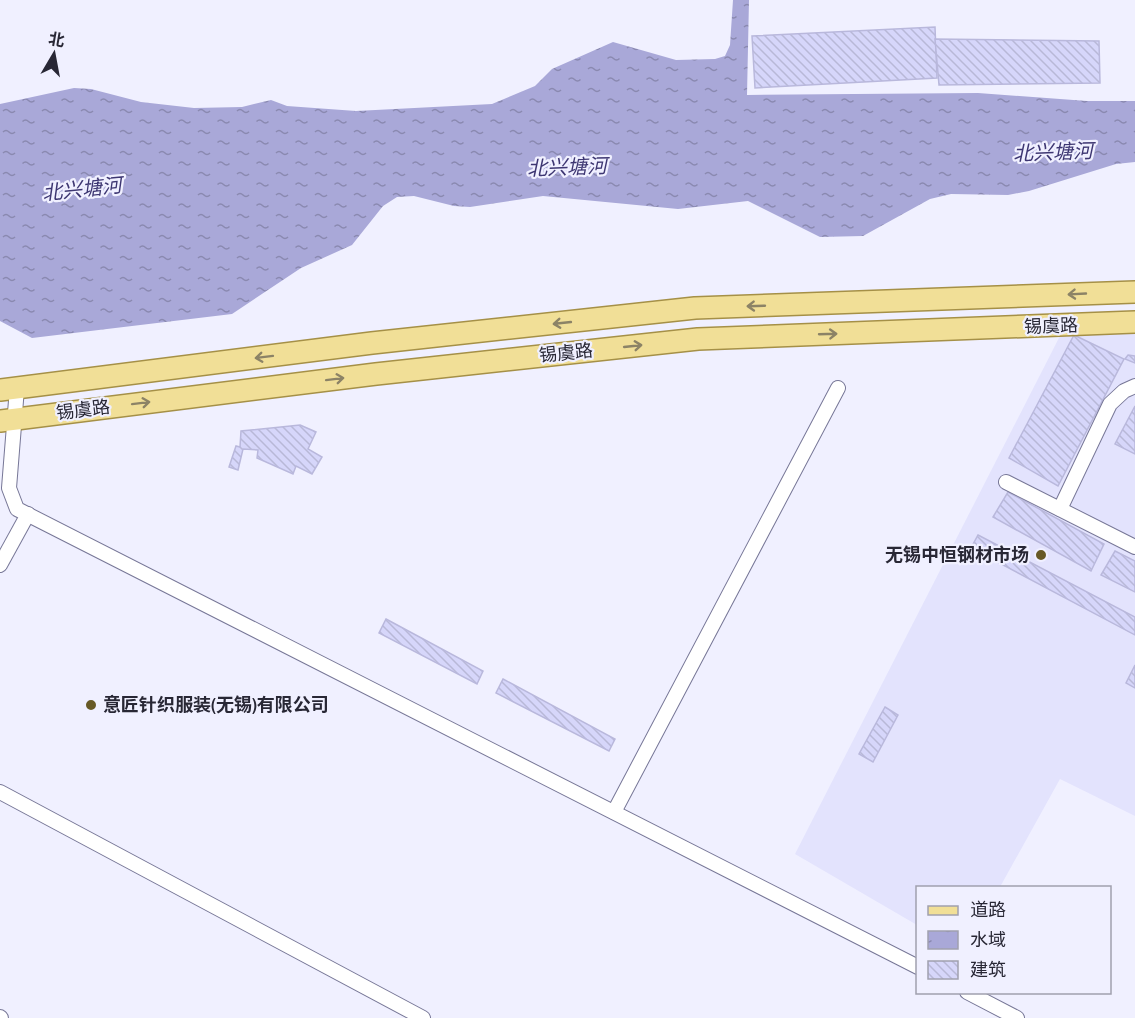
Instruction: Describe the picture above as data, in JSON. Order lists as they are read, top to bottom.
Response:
{
  "streets": {
    "main road": ["锡虞路"]
  },
  "water": ["北兴塘河"],
  "places": ["无锡中恒钢材市场", "意匠针织服装(无锡)有限公司"],
  "legend": ["道路", "水域", "建筑"],
  "north": "top"
}
